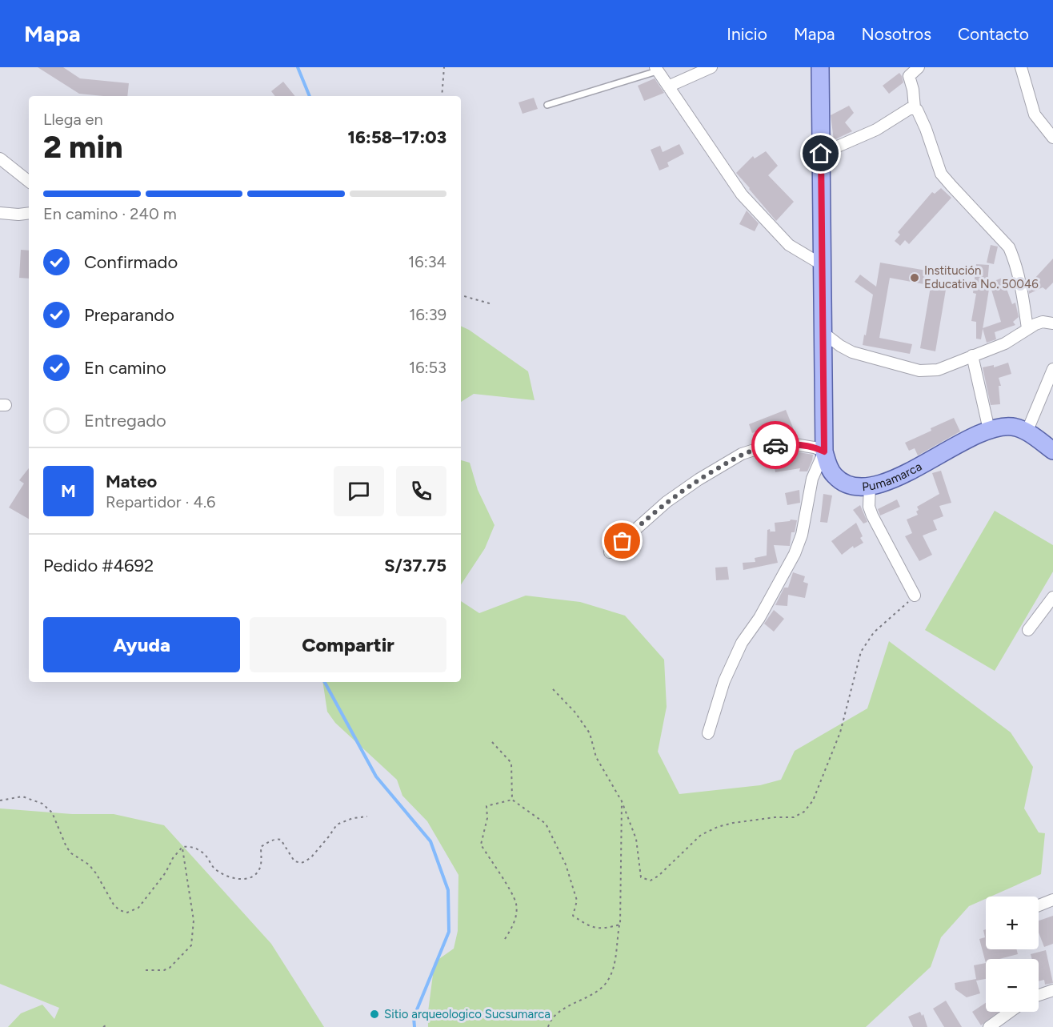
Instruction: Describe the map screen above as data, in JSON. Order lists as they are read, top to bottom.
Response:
{
  "streets": {
    "main road": ["Pumamarca"]
  },
  "places": ["Institución Educativa No. 50046", "Sitio arqueologico Sucsumarca"],
  "page": {
    "header": "Mapa",
    "nav": [
      "Inicio",
      "Mapa",
      "Nosotros",
      "Contacto"
    ],
    "heading": ["2 min", "Llega en", "16:58–17:03"],
    "panel": [
      "Mateo",
      "Repartidor · 4.6",
      "Pedido #4692",
      "S/37.75"
    ],
    "bar": "En camino · 240 m",
    "list": [
      ["Confirmado", "16:34"],
      ["Preparando", "16:39"],
      ["En camino", "16:53"],
      "Entregado"
    ],
    "round": "M",
    "buttons": ["Ayuda", "Compartir"],
    "map_buttons": ["+", "−"]
  }
}
